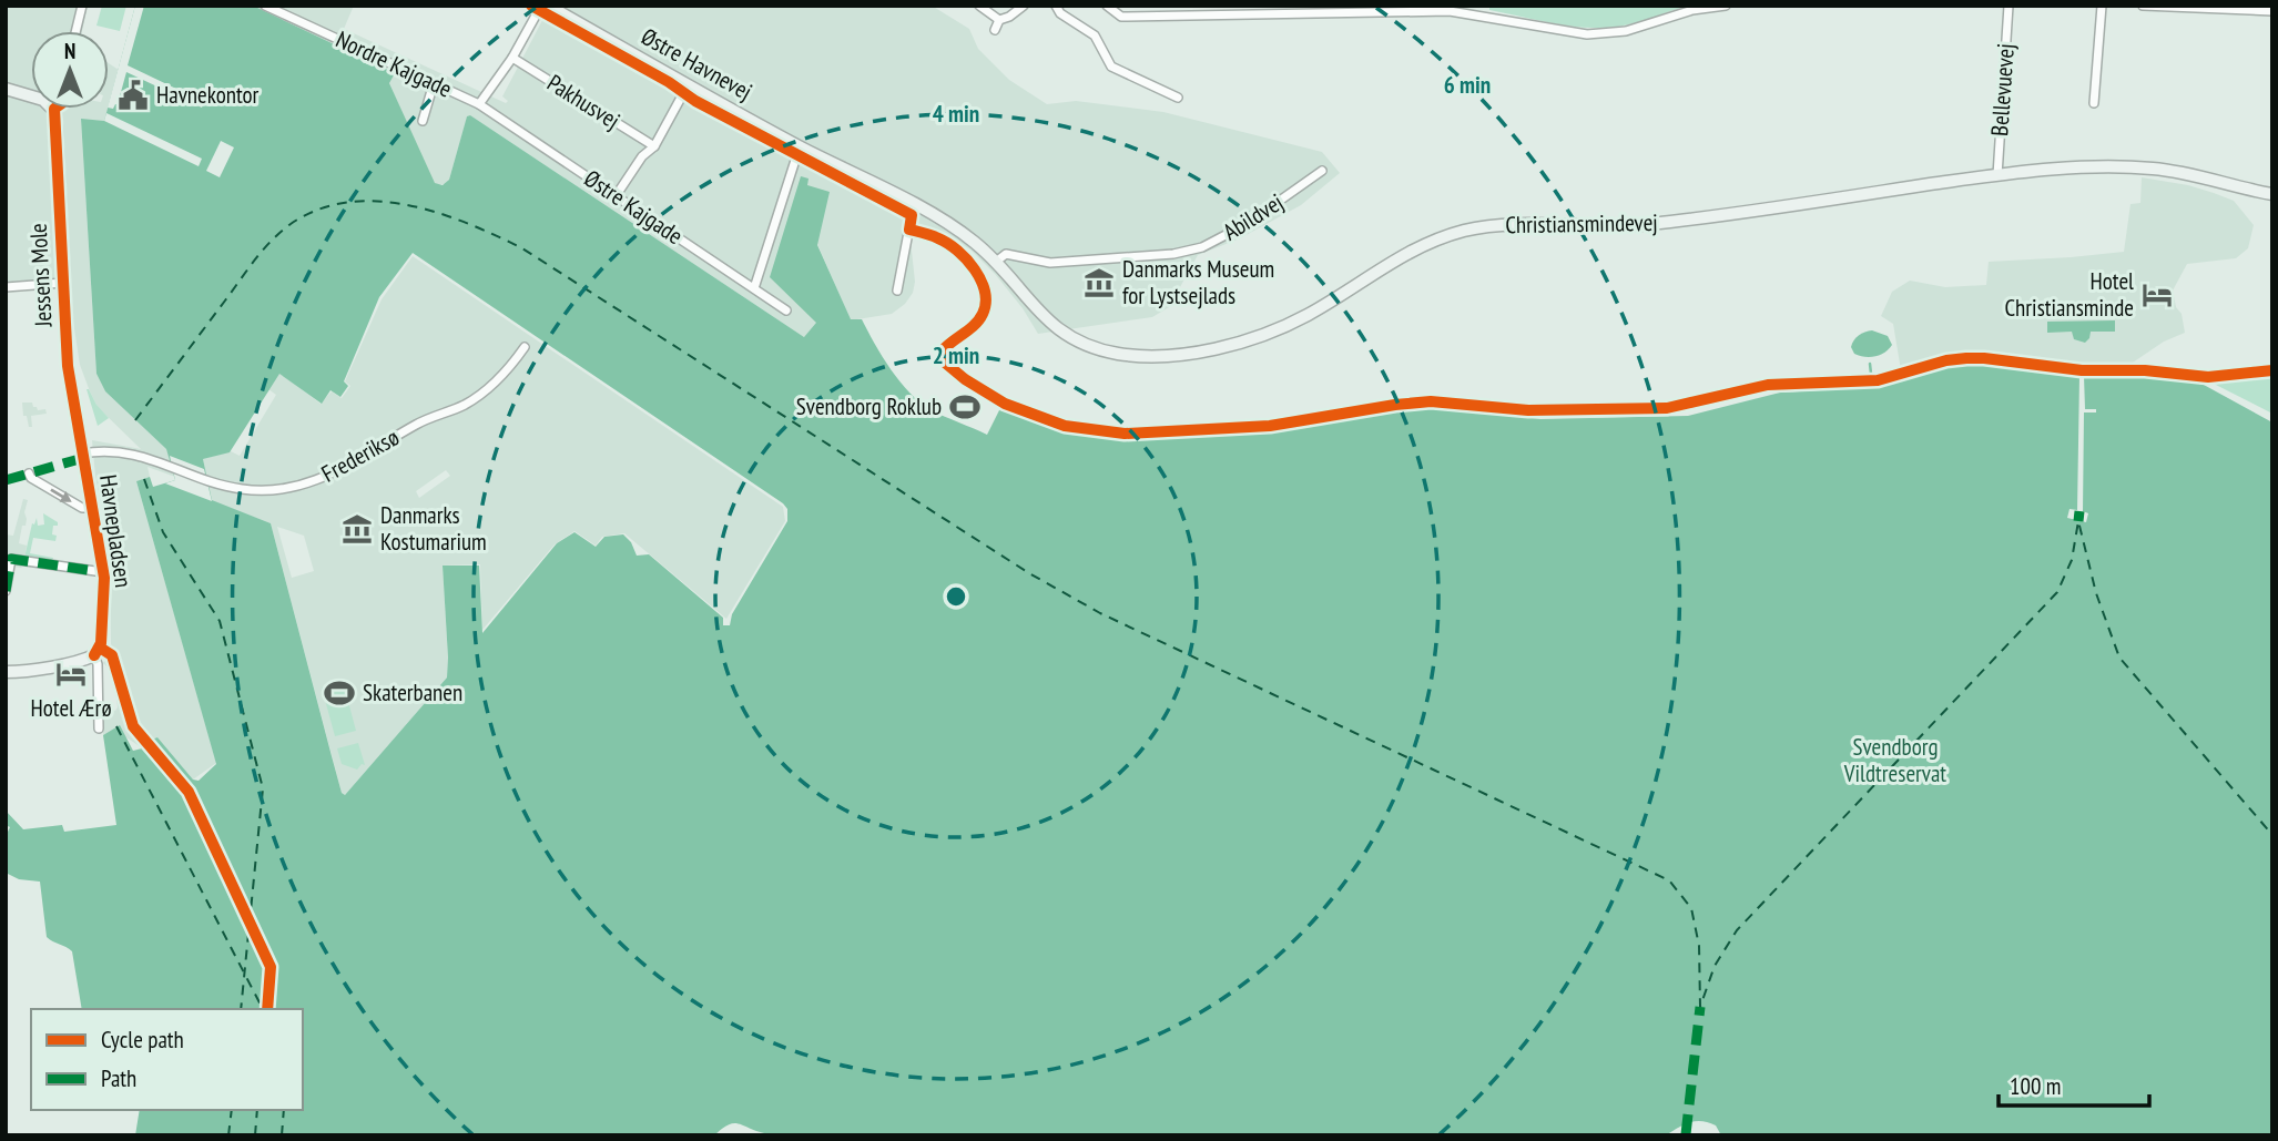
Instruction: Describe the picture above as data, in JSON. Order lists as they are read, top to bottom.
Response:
{
  "streets": {
    "street": [
      "Nordre Kajgade",
      "Østre Havnevej",
      "Bellevuevej",
      "Pakhusvej",
      "Østre Kajgade",
      "Abildvej",
      "Christiansmindevej",
      "Jessens Mole",
      "Frederiksø",
      "Havnepladsen"
    ]
  },
  "crossings": [
    ["Nordre Kajgade", "Østre Kajgade"],
    ["Østre Havnevej", "Abildvej"],
    ["Østre Havnevej", "Christiansmindevej"],
    ["Bellevuevej", "Christiansmindevej"],
    ["Abildvej", "Christiansmindevej"],
    ["Jessens Mole", "Frederiksø"],
    ["Jessens Mole", "Havnepladsen"],
    ["Frederiksø", "Havnepladsen"]
  ],
  "parks": ["Svendborg Vildtreservat"],
  "places": {
    "public building": ["Havnekontor"],
    "museum": ["Danmarks Museum for Lystsejlads", "Danmarks Kostumarium"],
    "hotel": ["Hotel Christiansminde", "Hotel Ærø"],
    "sports": ["Svendborg Roklub", "Skaterbanen"]
  },
  "legend": ["Cycle path", "Path"],
  "scale_bar": "100 m",
  "north": "top",
  "rings": ["6 min", "4 min", "2 min"]
}
